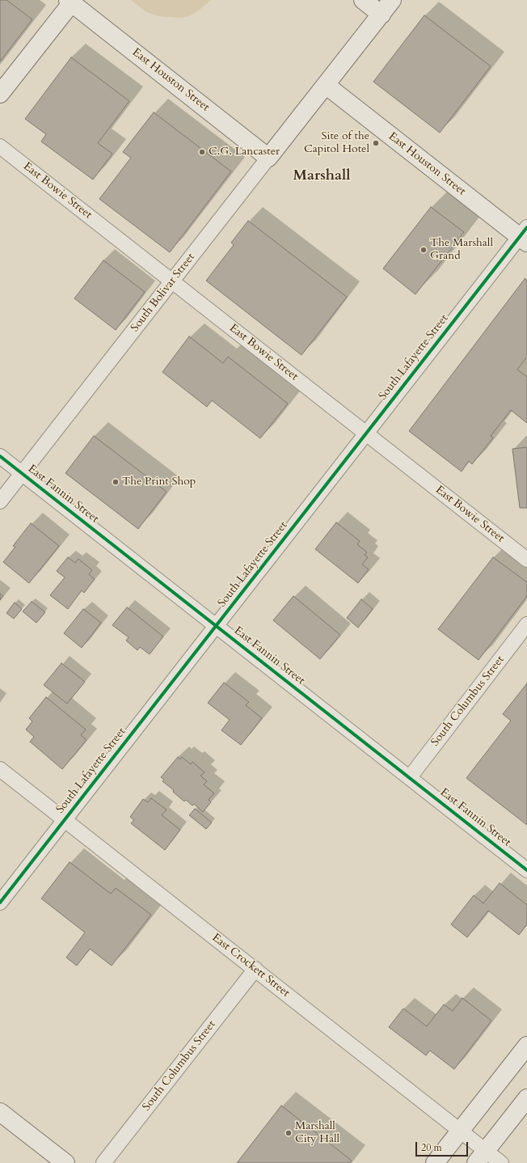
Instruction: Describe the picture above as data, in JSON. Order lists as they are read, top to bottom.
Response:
{
  "streets": {
    "main road": ["East Houston Street", "South Bolivar Street"],
    "street": [
      "East Bowie Street",
      "South Lafayette Street",
      "East Fannin Street",
      "South Columbus Street",
      "East Crockett Street"
    ]
  },
  "crossings": [
    ["East Houston Street", "South Bolivar Street"],
    ["East Houston Street", "South Lafayette Street"],
    ["East Bowie Street", "South Bolivar Street"],
    ["East Bowie Street", "South Lafayette Street"],
    ["South Bolivar Street", "East Fannin Street"],
    ["South Lafayette Street", "East Fannin Street"],
    ["South Lafayette Street", "East Crockett Street"],
    ["East Fannin Street", "South Columbus Street"],
    ["South Columbus Street", "East Crockett Street"]
  ],
  "districts": ["Marshall"],
  "places": [
    "Site of the Capitol Hotel",
    "C.G. Lancaster",
    "The Marshall Grand",
    "The Print Shop",
    "Marshall City Hall"
  ],
  "scale_bar": "20 m"
}
